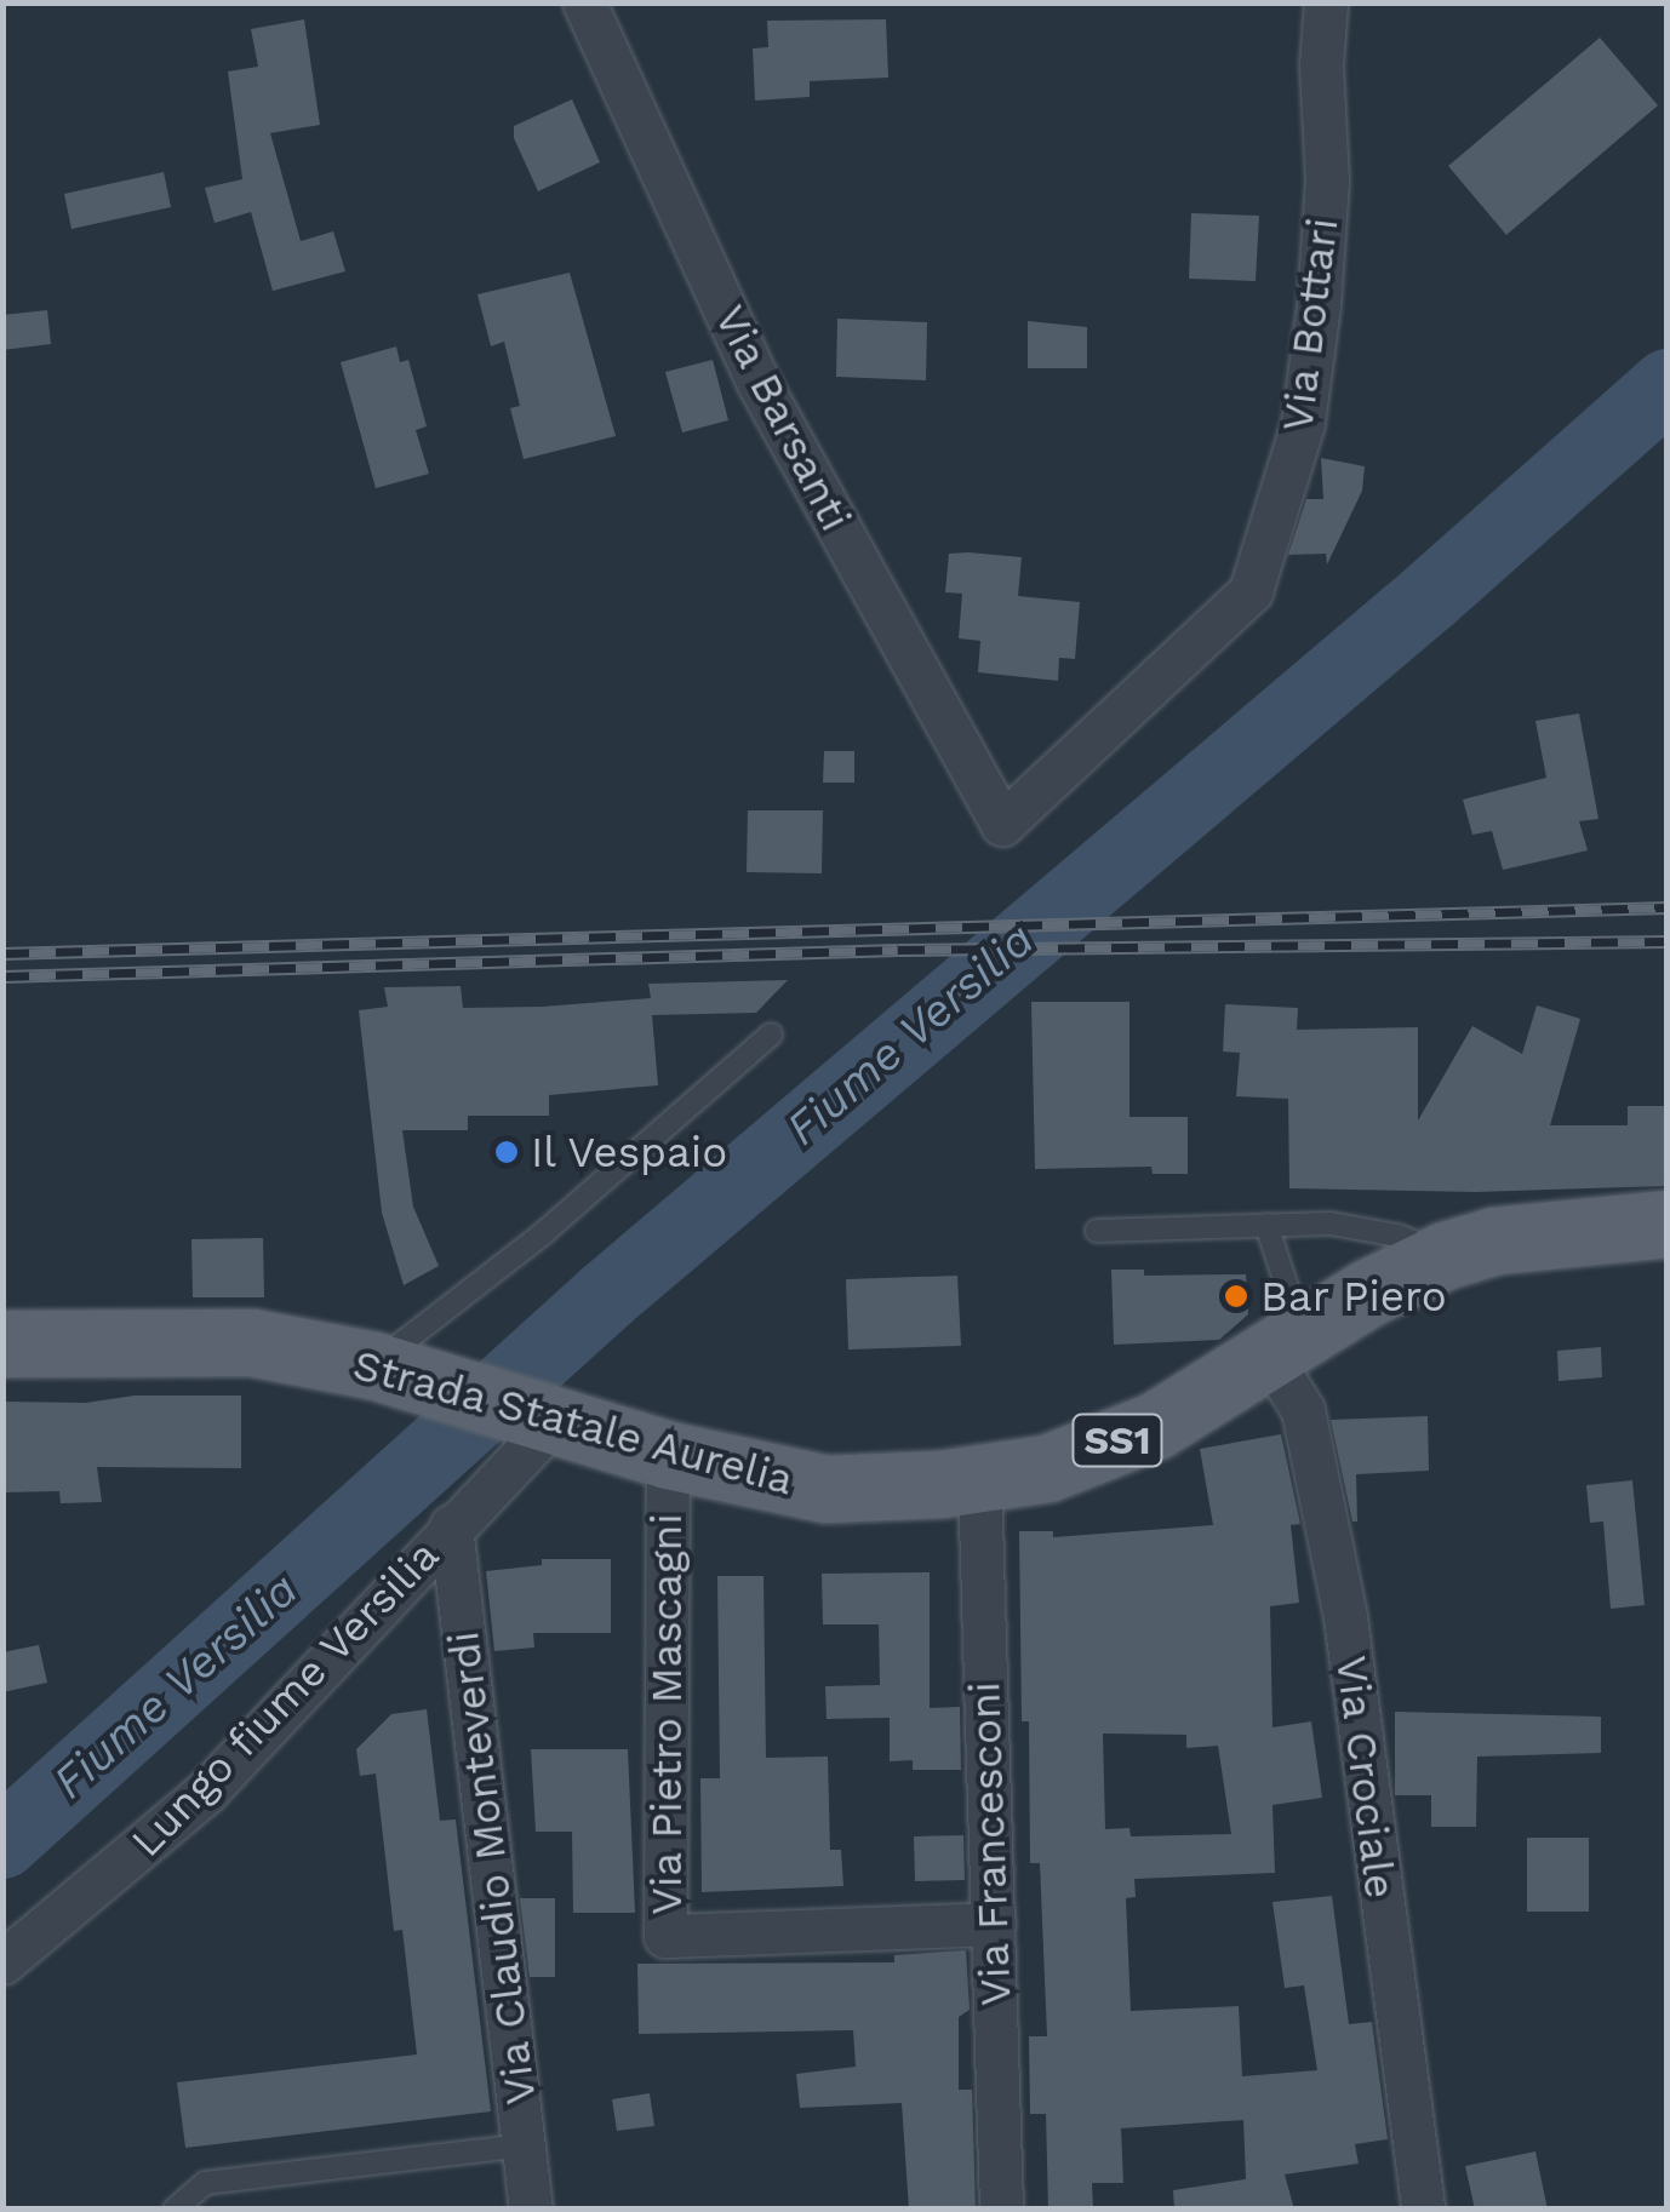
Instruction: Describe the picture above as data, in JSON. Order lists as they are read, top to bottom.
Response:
{
  "streets": {
    "main road": ["Strada Statale Aurelia", "SS1"],
    "street": [
      "Via Bottari",
      "Via Barsanti",
      "Lungo fiume Versilia",
      "Via Pietro Mascagni",
      "Via Crociale",
      "Via Francesconi",
      "Via Claudio Monteverdi"
    ]
  },
  "crossings": [
    ["Via Bottari", "Via Barsanti"],
    ["Strada Statale Aurelia", "Lungo fiume Versilia"],
    ["Strada Statale Aurelia", "Via Pietro Mascagni"],
    ["Strada Statale Aurelia", "Via Crociale"],
    ["Strada Statale Aurelia", "Via Francesconi"],
    ["Lungo fiume Versilia", "Via Claudio Monteverdi"],
    ["Via Pietro Mascagni", "Via Francesconi"]
  ],
  "water": ["Fiume Versilia"],
  "places": ["Il Vespaio", "Bar Piero"]
}
